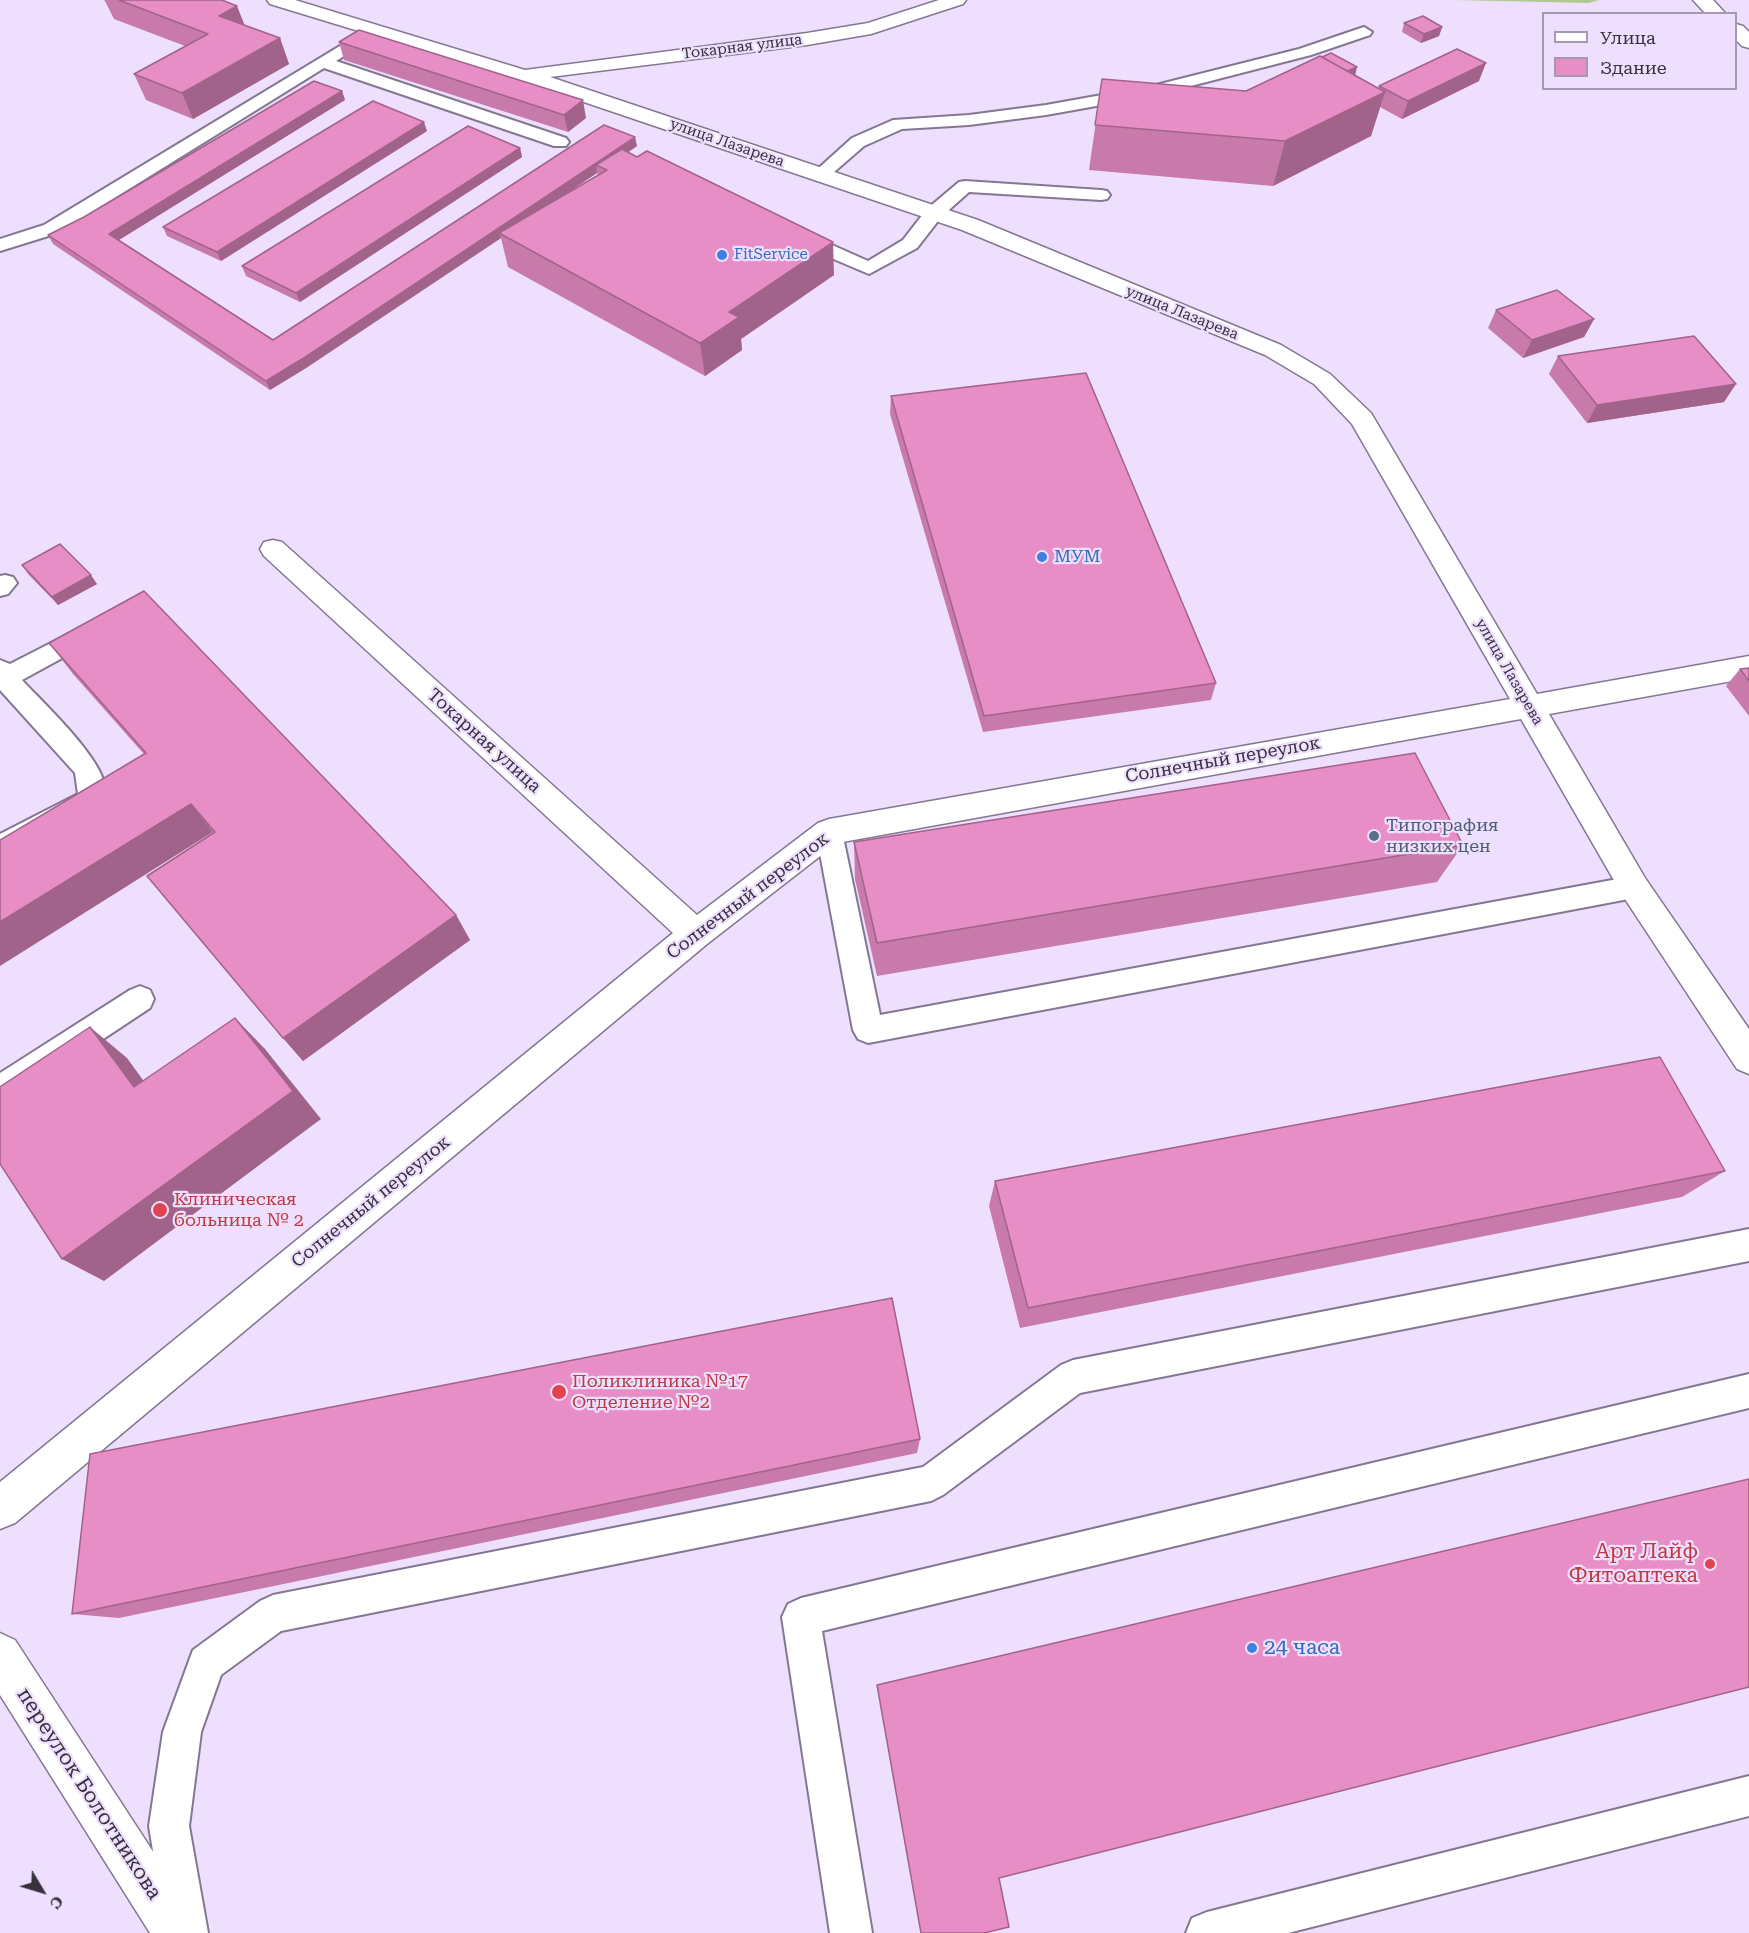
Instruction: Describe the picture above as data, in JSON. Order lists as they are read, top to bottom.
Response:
{
  "streets": {
    "street": [
      "Токарная улица",
      "улица Лазарева",
      "Солнечный переулок",
      "переулок Болотникова"
    ]
  },
  "crossings": [
    ["Токарная улица", "улица Лазарева"],
    ["Токарная улица", "Солнечный переулок"],
    ["улица Лазарева", "Солнечный переулок"]
  ],
  "places": [
    "FitService",
    "МУМ",
    "Типография низких цен",
    "Клиническая больница № 2",
    "Поликлиника №17 Отделение №2",
    "Арт Лайф Фитоаптека",
    "24 часа"
  ],
  "legend": ["Улица", "Здание"],
  "north": "bottom right"
}
